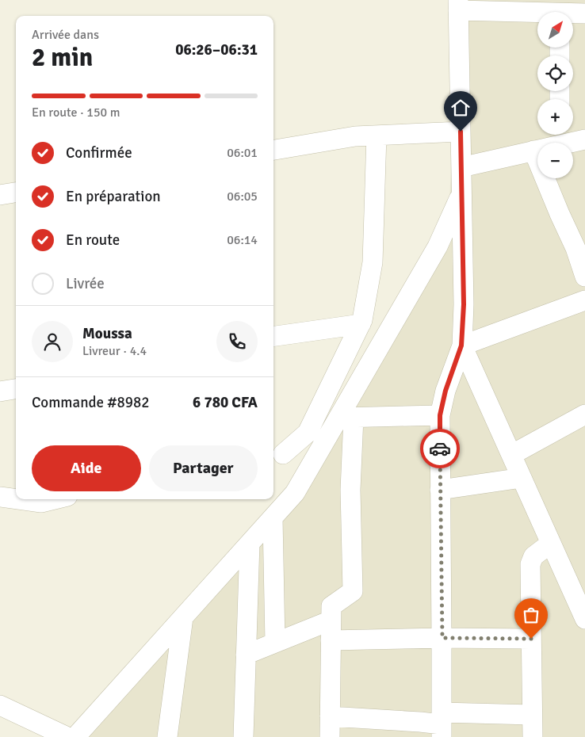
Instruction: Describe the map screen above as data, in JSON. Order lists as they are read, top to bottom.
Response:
{
  "north": "top right",
  "page": {
    "map_buttons": ["+", "−"],
    "heading": ["2 min", "Arrivée dans", "06:26–06:31"],
    "panel": [
      "Moussa",
      "Livreur · 4.4",
      "Commande #8982",
      "6 780 CFA"
    ],
    "bar": "En route · 150 m",
    "list": [
      ["Confirmée", "06:01"],
      ["En préparation", "06:05"],
      ["En route", "06:14"],
      "Livrée"
    ],
    "buttons": ["Aide", "Partager"]
  }
}
